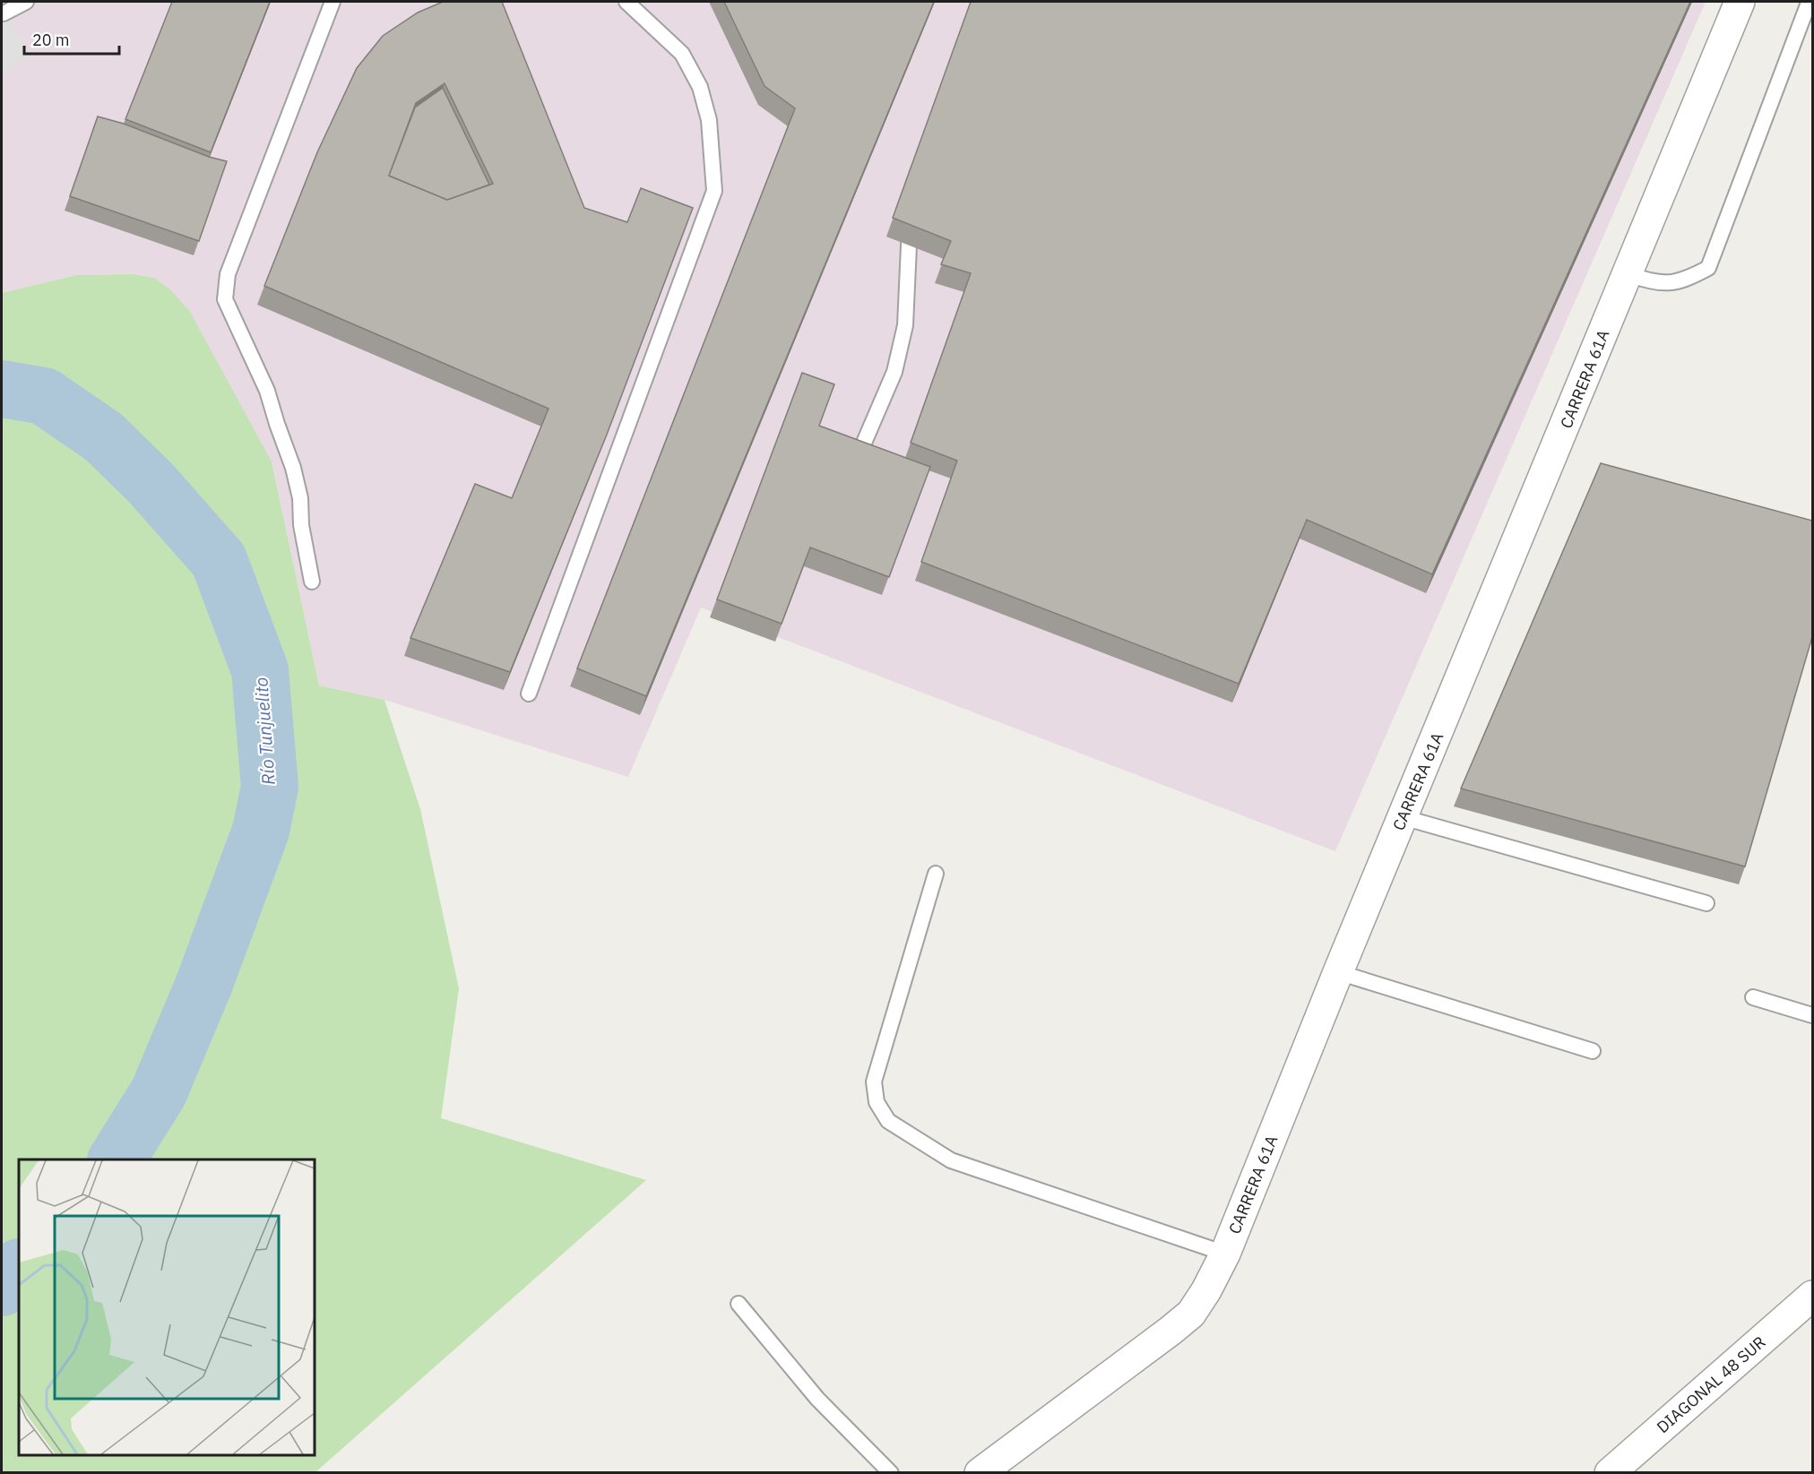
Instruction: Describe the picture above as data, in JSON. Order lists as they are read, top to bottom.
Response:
{
  "streets": {
    "street": ["CARRERA 61A", "DIAGONAL 48 SUR"]
  },
  "water": ["Río Tunjuelito"],
  "scale_bar": "20 m"
}
